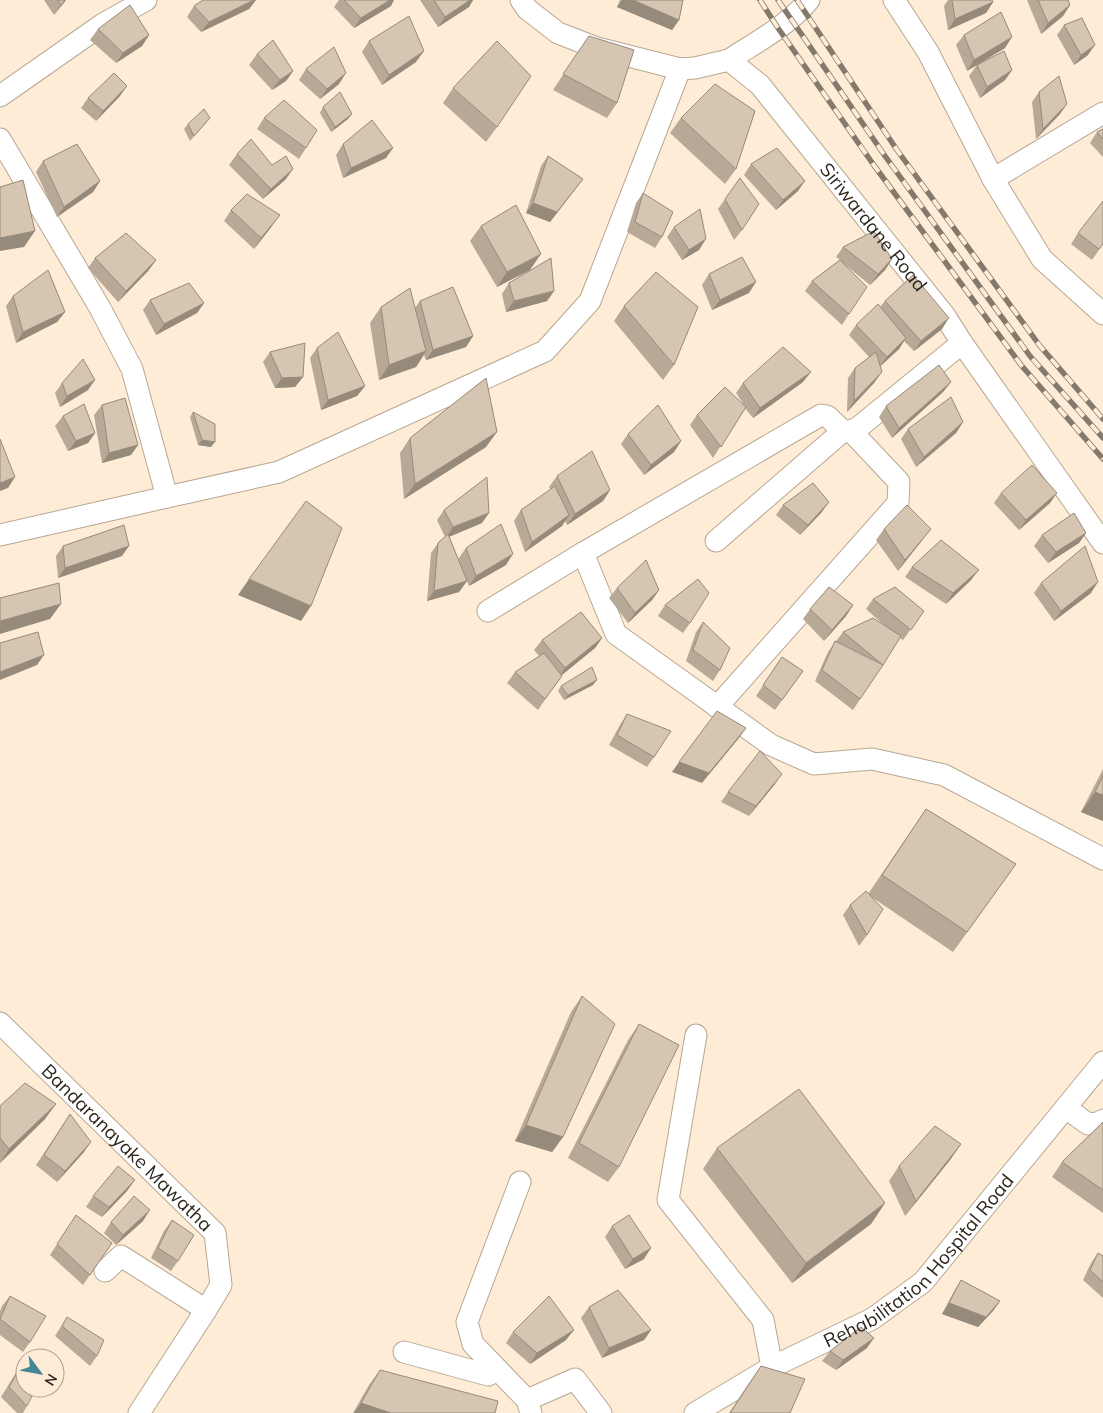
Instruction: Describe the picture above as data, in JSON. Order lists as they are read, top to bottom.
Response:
{
  "streets": {
    "street": ["Siriwardane Road", "Bandaranayake Mawatha", "Rehabilitation Hospital Road"]
  },
  "north": "bottom right"
}
